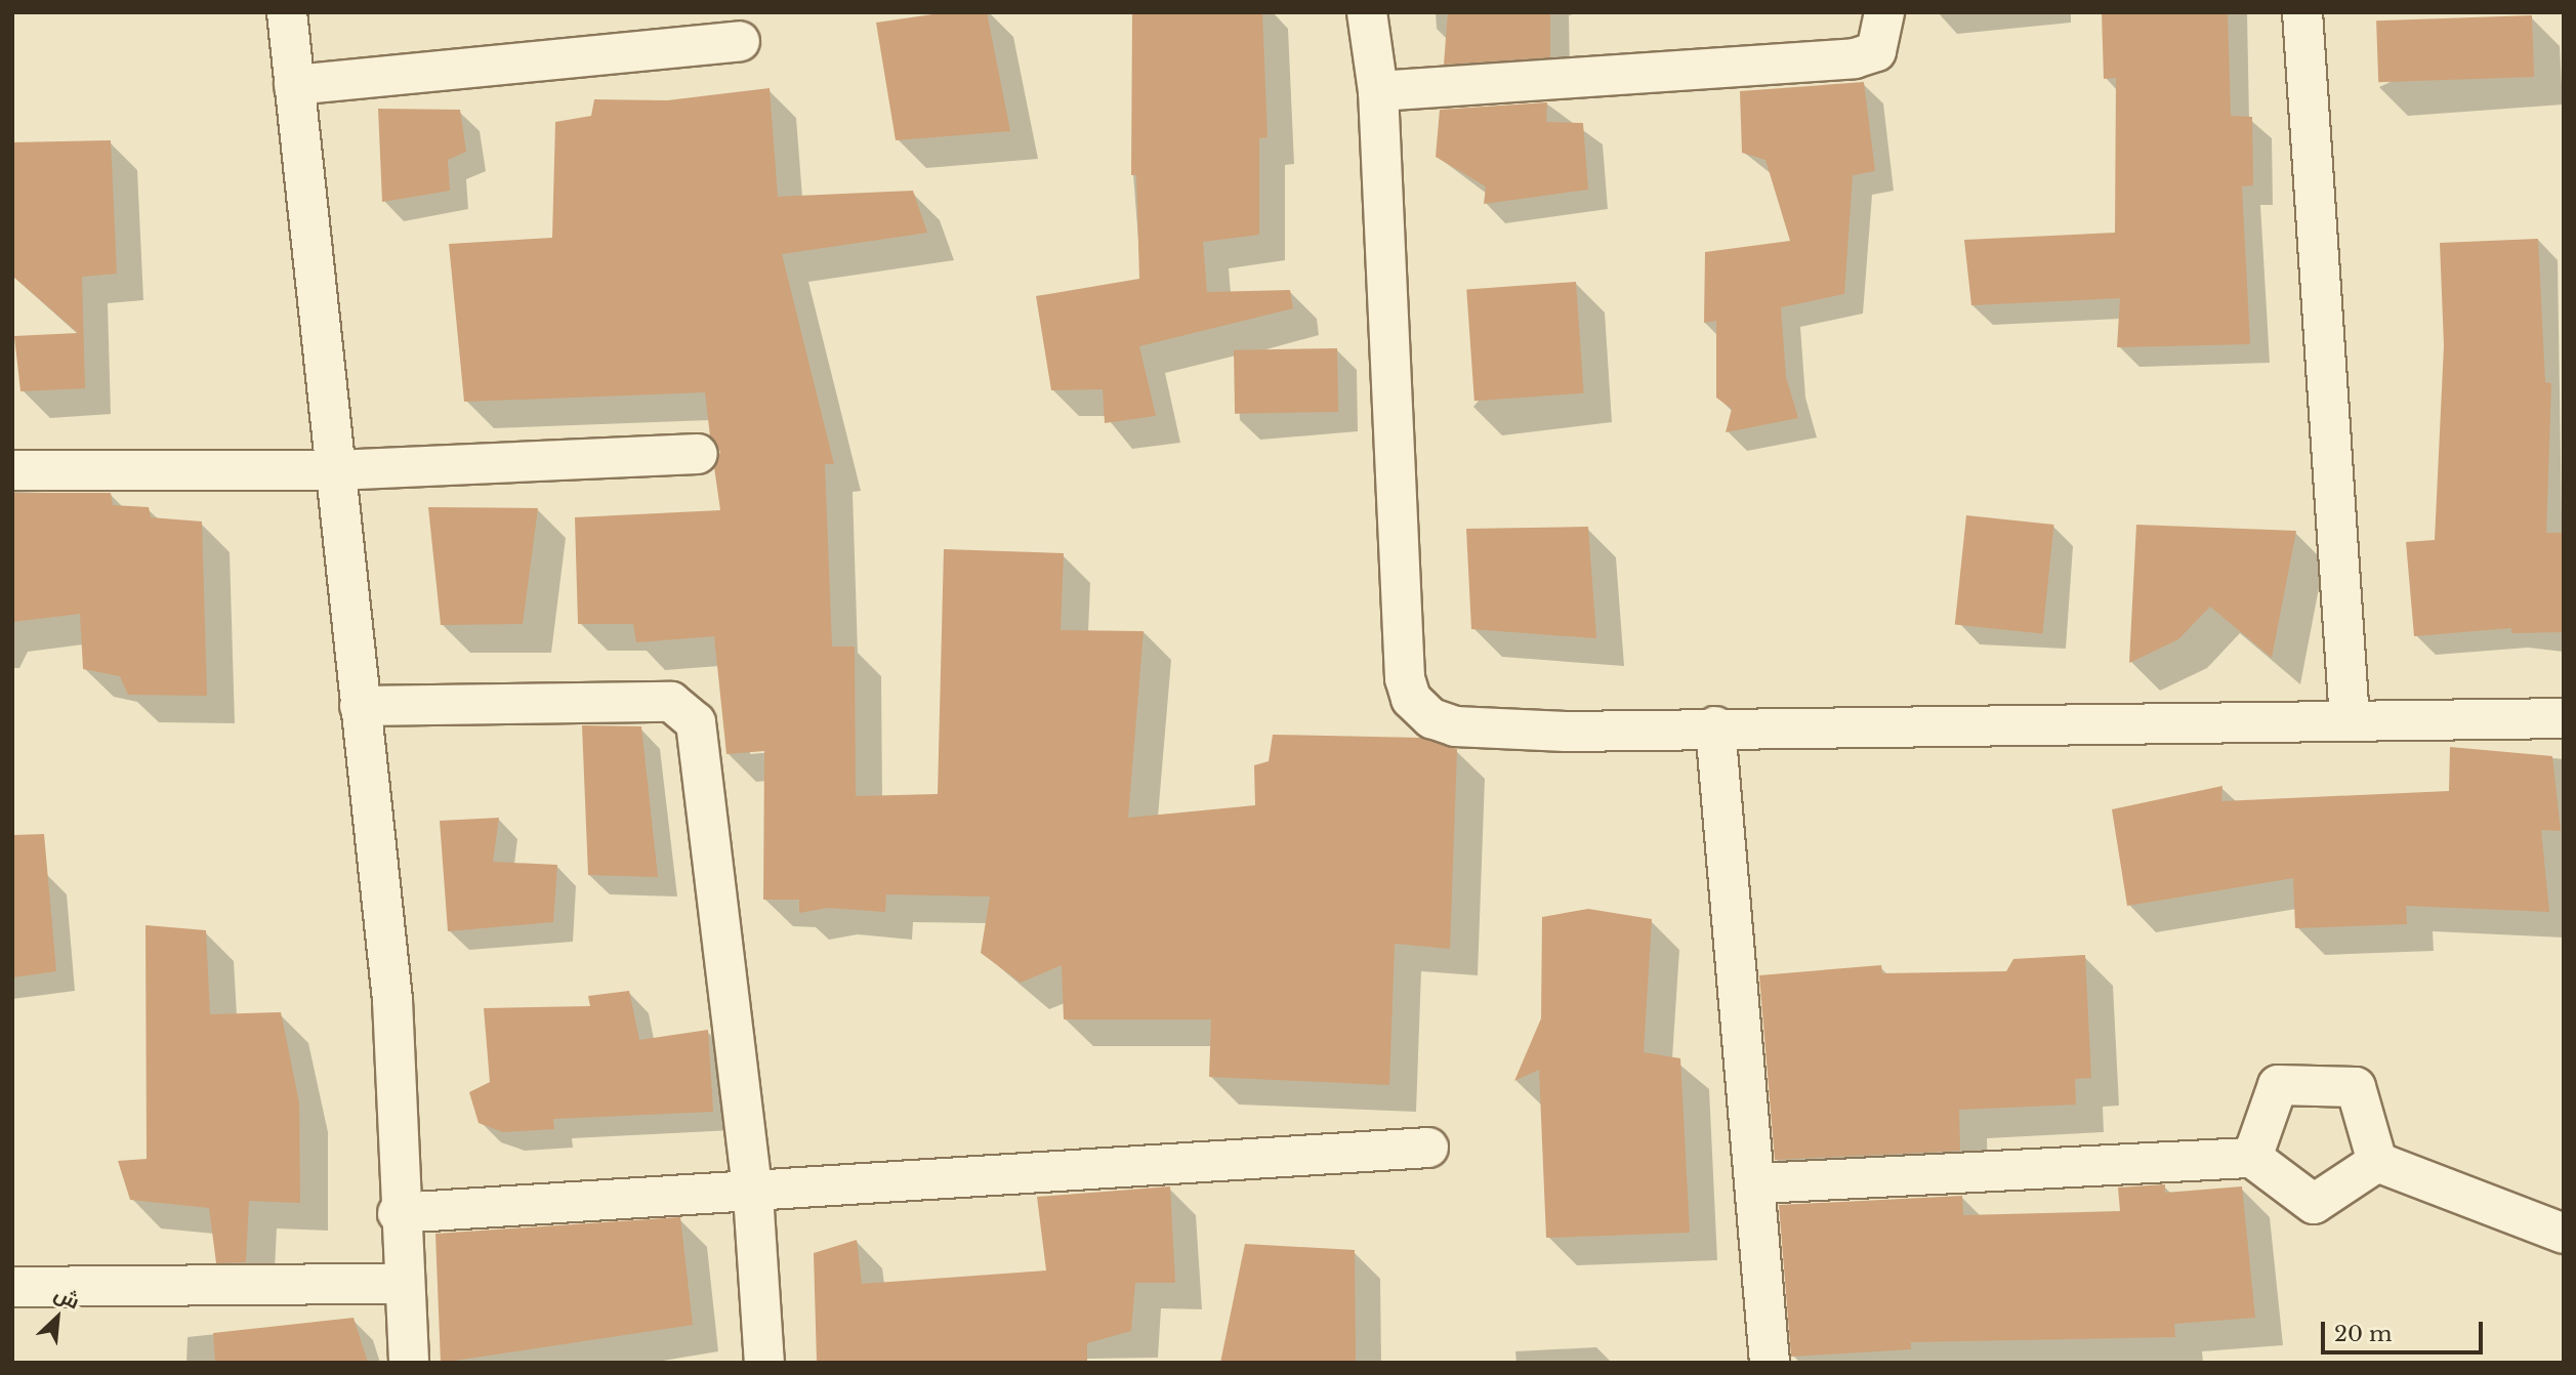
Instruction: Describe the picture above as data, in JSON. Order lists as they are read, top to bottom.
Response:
{
  "scale_bar": "20 m",
  "north": "top right"
}
